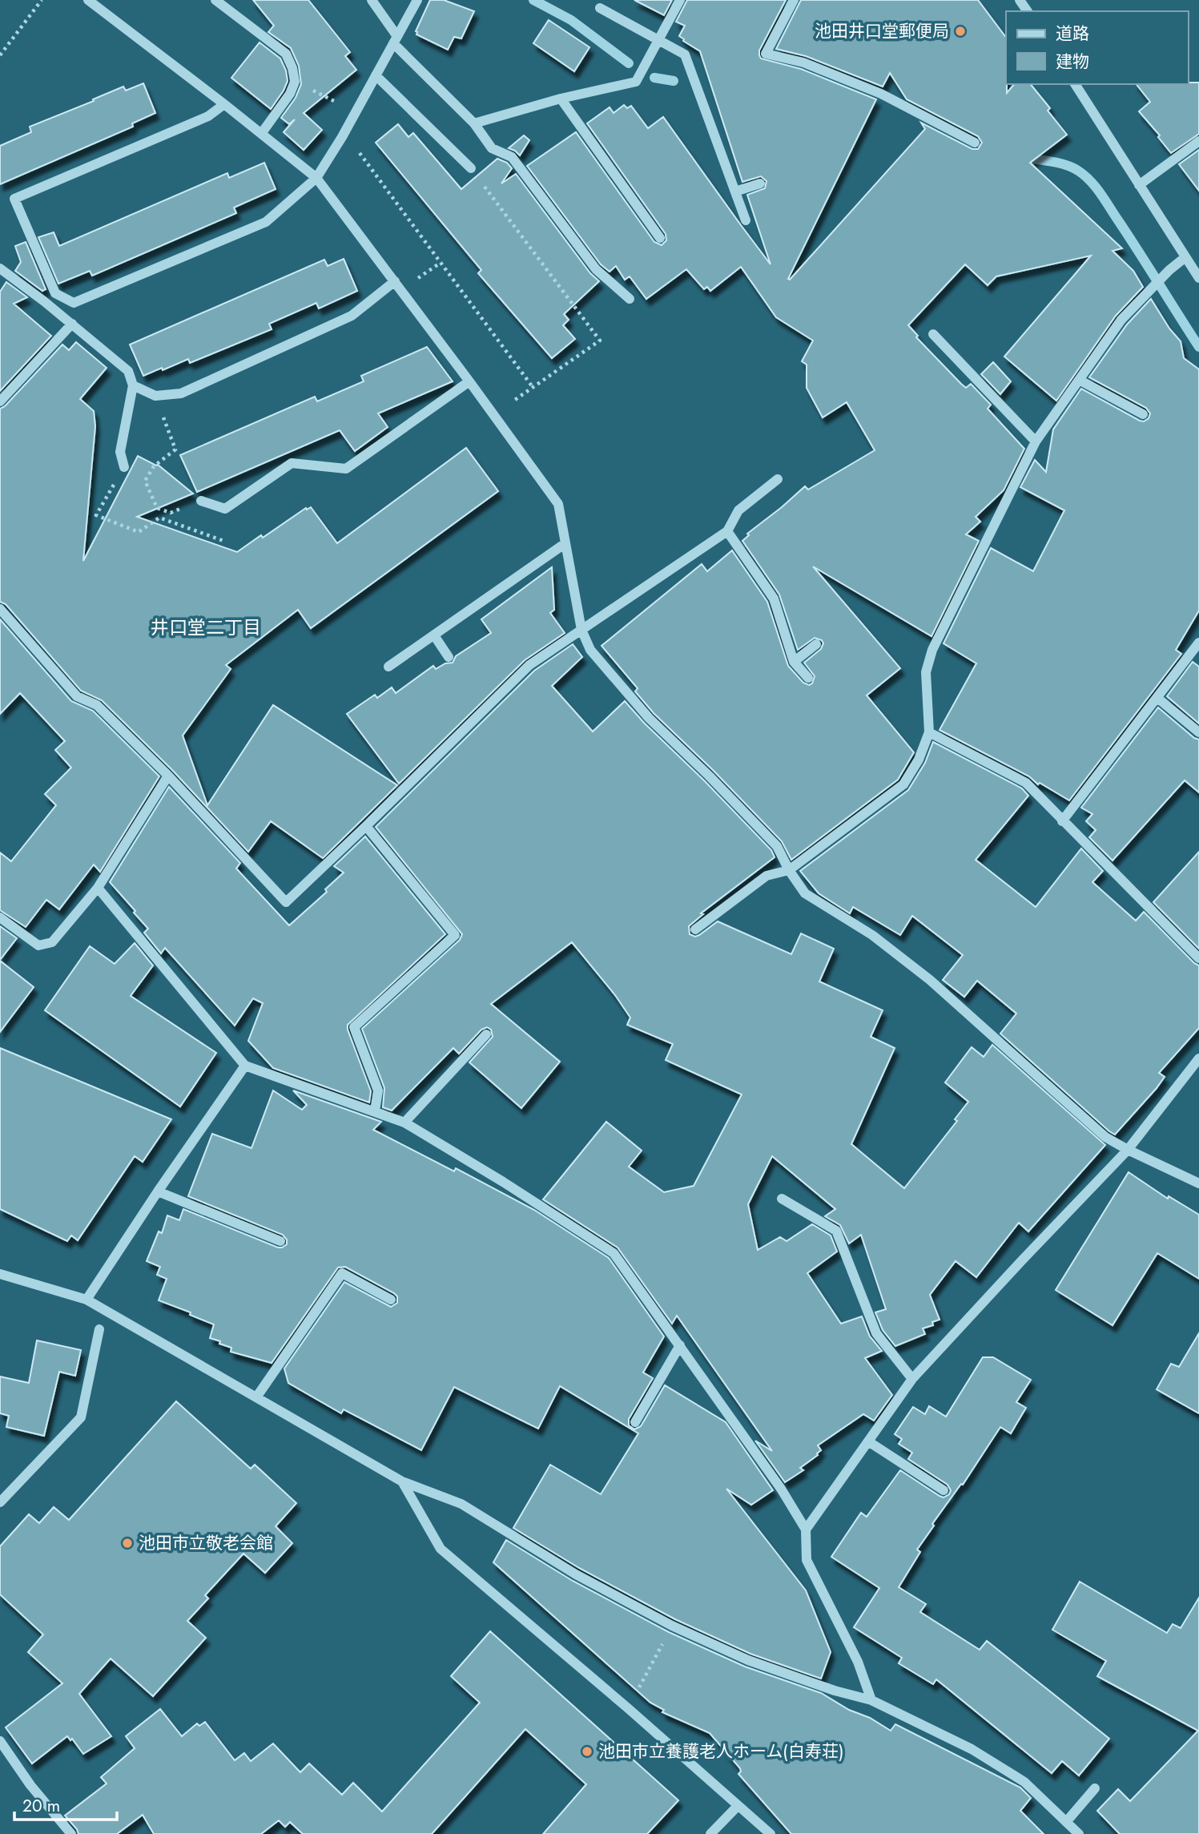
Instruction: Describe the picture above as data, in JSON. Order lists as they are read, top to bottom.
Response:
{
  "districts": ["井口堂二丁目"],
  "places": ["池田井口堂郵便局", "池田市立敬老会館", "池田市立養護老人ホーム(白寿荘)"],
  "legend": ["道路", "建物"],
  "scale_bar": "20 m"
}
